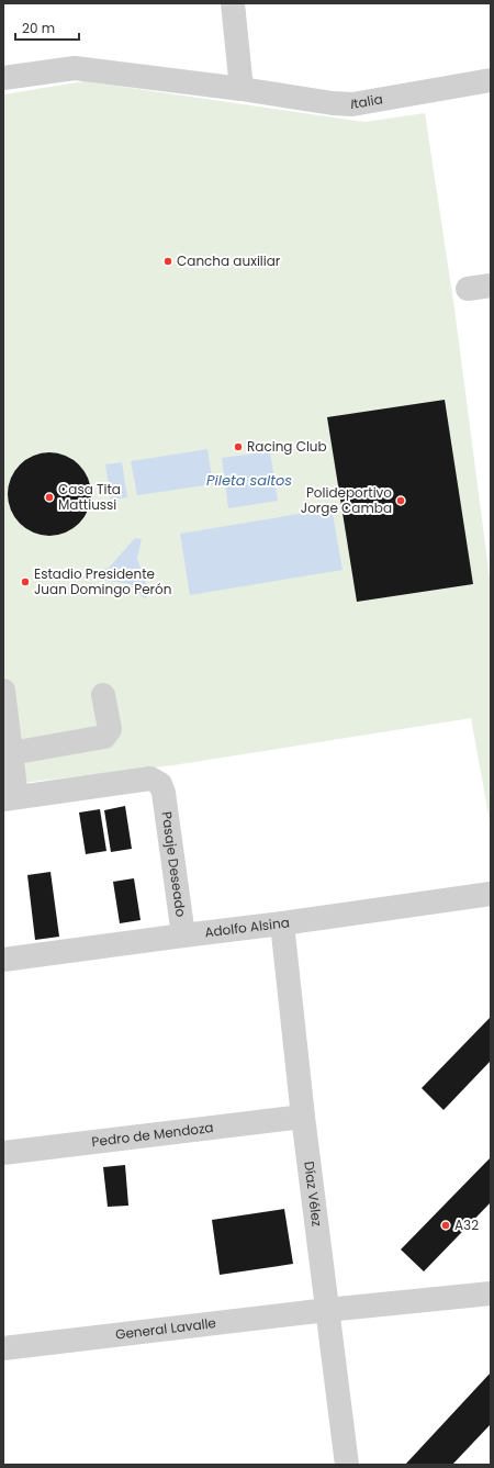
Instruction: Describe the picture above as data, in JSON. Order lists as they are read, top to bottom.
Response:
{
  "streets": {
    "street": [
      "Italia",
      "Pasaje Deseado",
      "Adolfo Alsina",
      "Pedro de Mendoza",
      "Díaz Vélez",
      "General Lavalle"
    ]
  },
  "crossings": [
    ["Pasaje Deseado", "Adolfo Alsina"],
    ["Adolfo Alsina", "Díaz Vélez"],
    ["Pedro de Mendoza", "Díaz Vélez"],
    ["Díaz Vélez", "General Lavalle"]
  ],
  "water": ["Pileta saltos"],
  "places": [
    "Cancha auxiliar",
    "Racing Club",
    "Casa Tita Mattiussi",
    "Polideportivo Jorge Camba",
    "Estadio Presidente Juan Domingo Perón",
    "A32"
  ],
  "scale_bar": "20 m"
}
